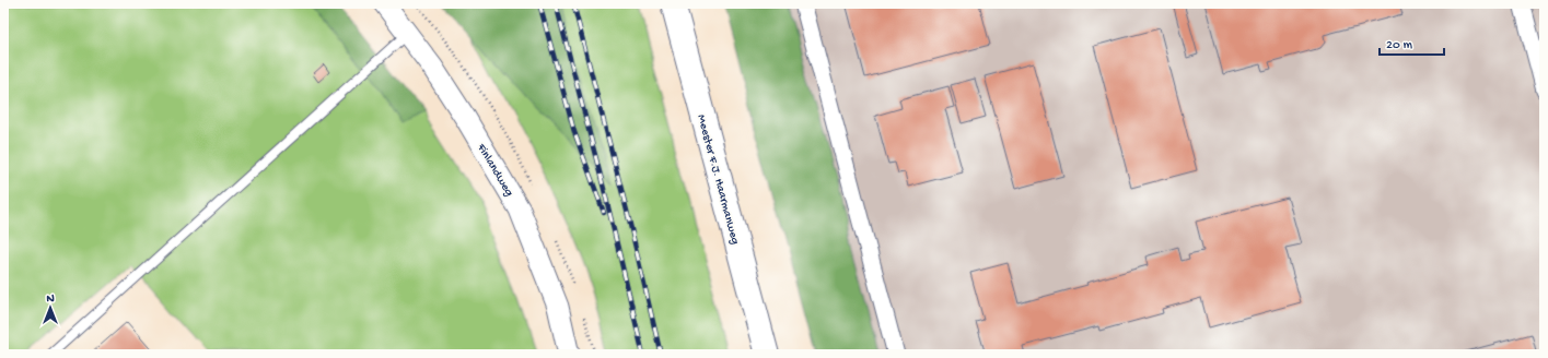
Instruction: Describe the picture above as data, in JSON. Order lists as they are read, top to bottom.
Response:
{
  "streets": {
    "main road": ["Meester F.J. Haarmanweg"],
    "street": ["Finlandweg"]
  },
  "scale_bar": "20 m",
  "north": "top"
}
